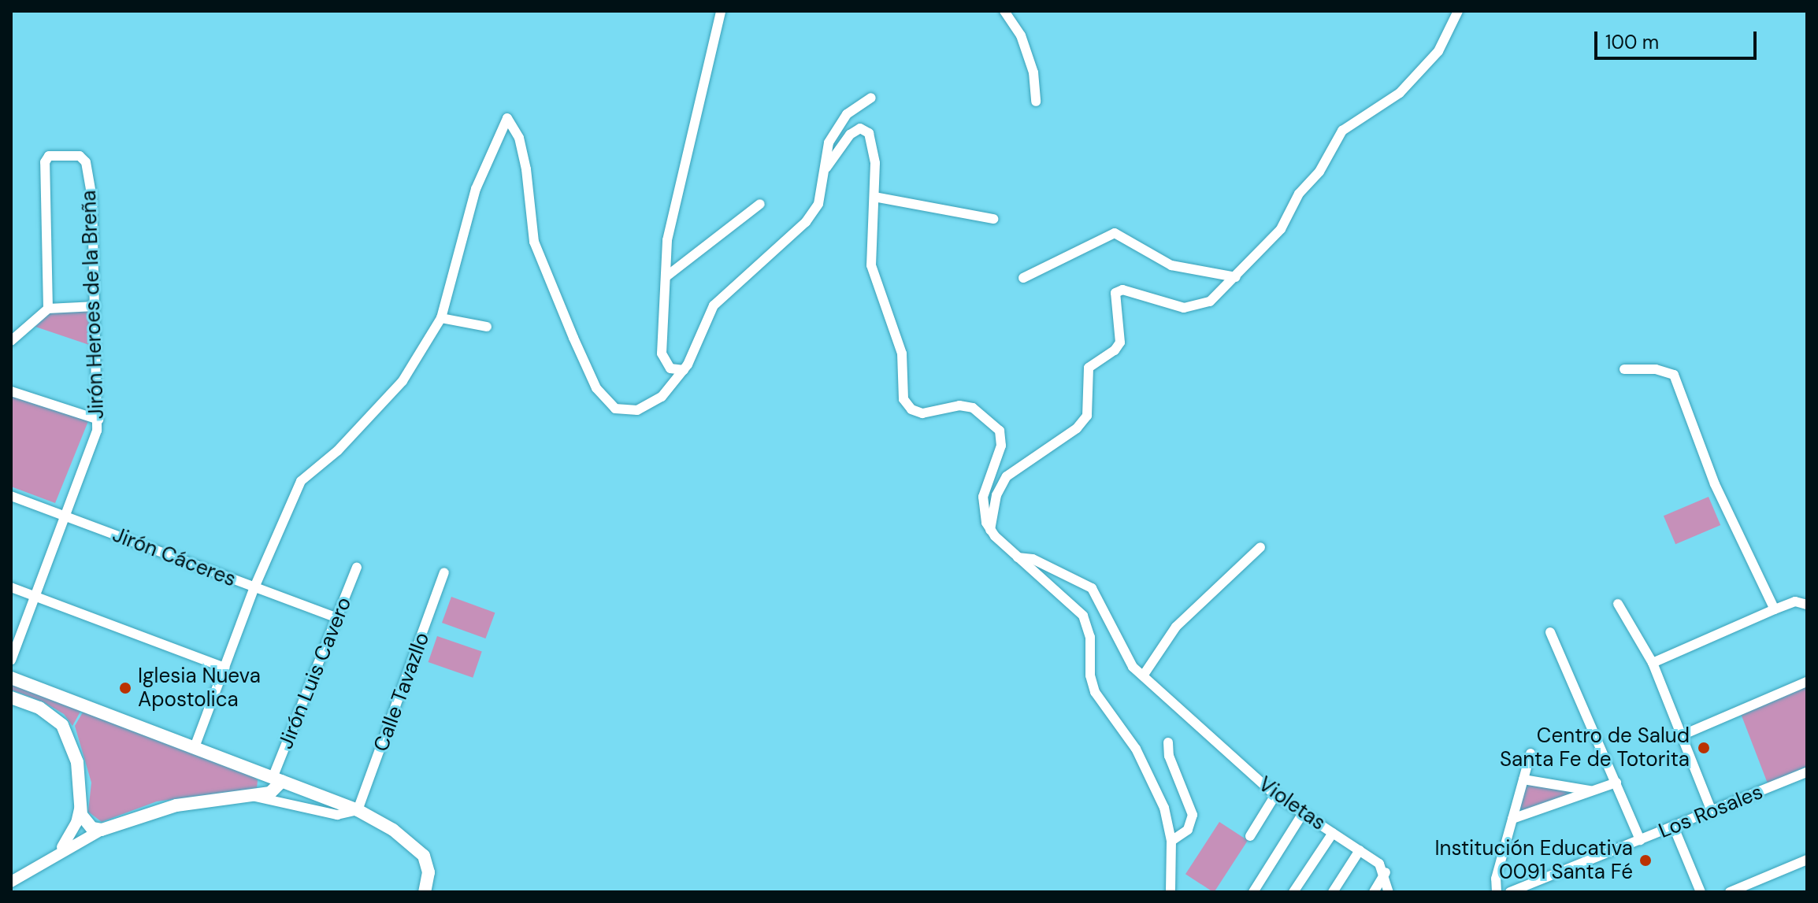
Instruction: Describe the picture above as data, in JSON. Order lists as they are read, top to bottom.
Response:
{
  "streets": {
    "street": [
      "Jirón Heroes de la Breña",
      "Jirón Cáceres",
      "Jirón Luis Cavero",
      "Calle Tavazllo",
      "Violetas",
      "Los Rosales"
    ]
  },
  "crossings": [
    ["Jirón Heroes de la Breña", "Jirón Cáceres"],
    ["Jirón Cáceres", "Jirón Luis Cavero"]
  ],
  "places": ["Iglesia Nueva Apostolica", "Centro de Salud Santa Fe de Totorita", "Institución Educativa 0091 Santa Fé"],
  "scale_bar": "100 m"
}
